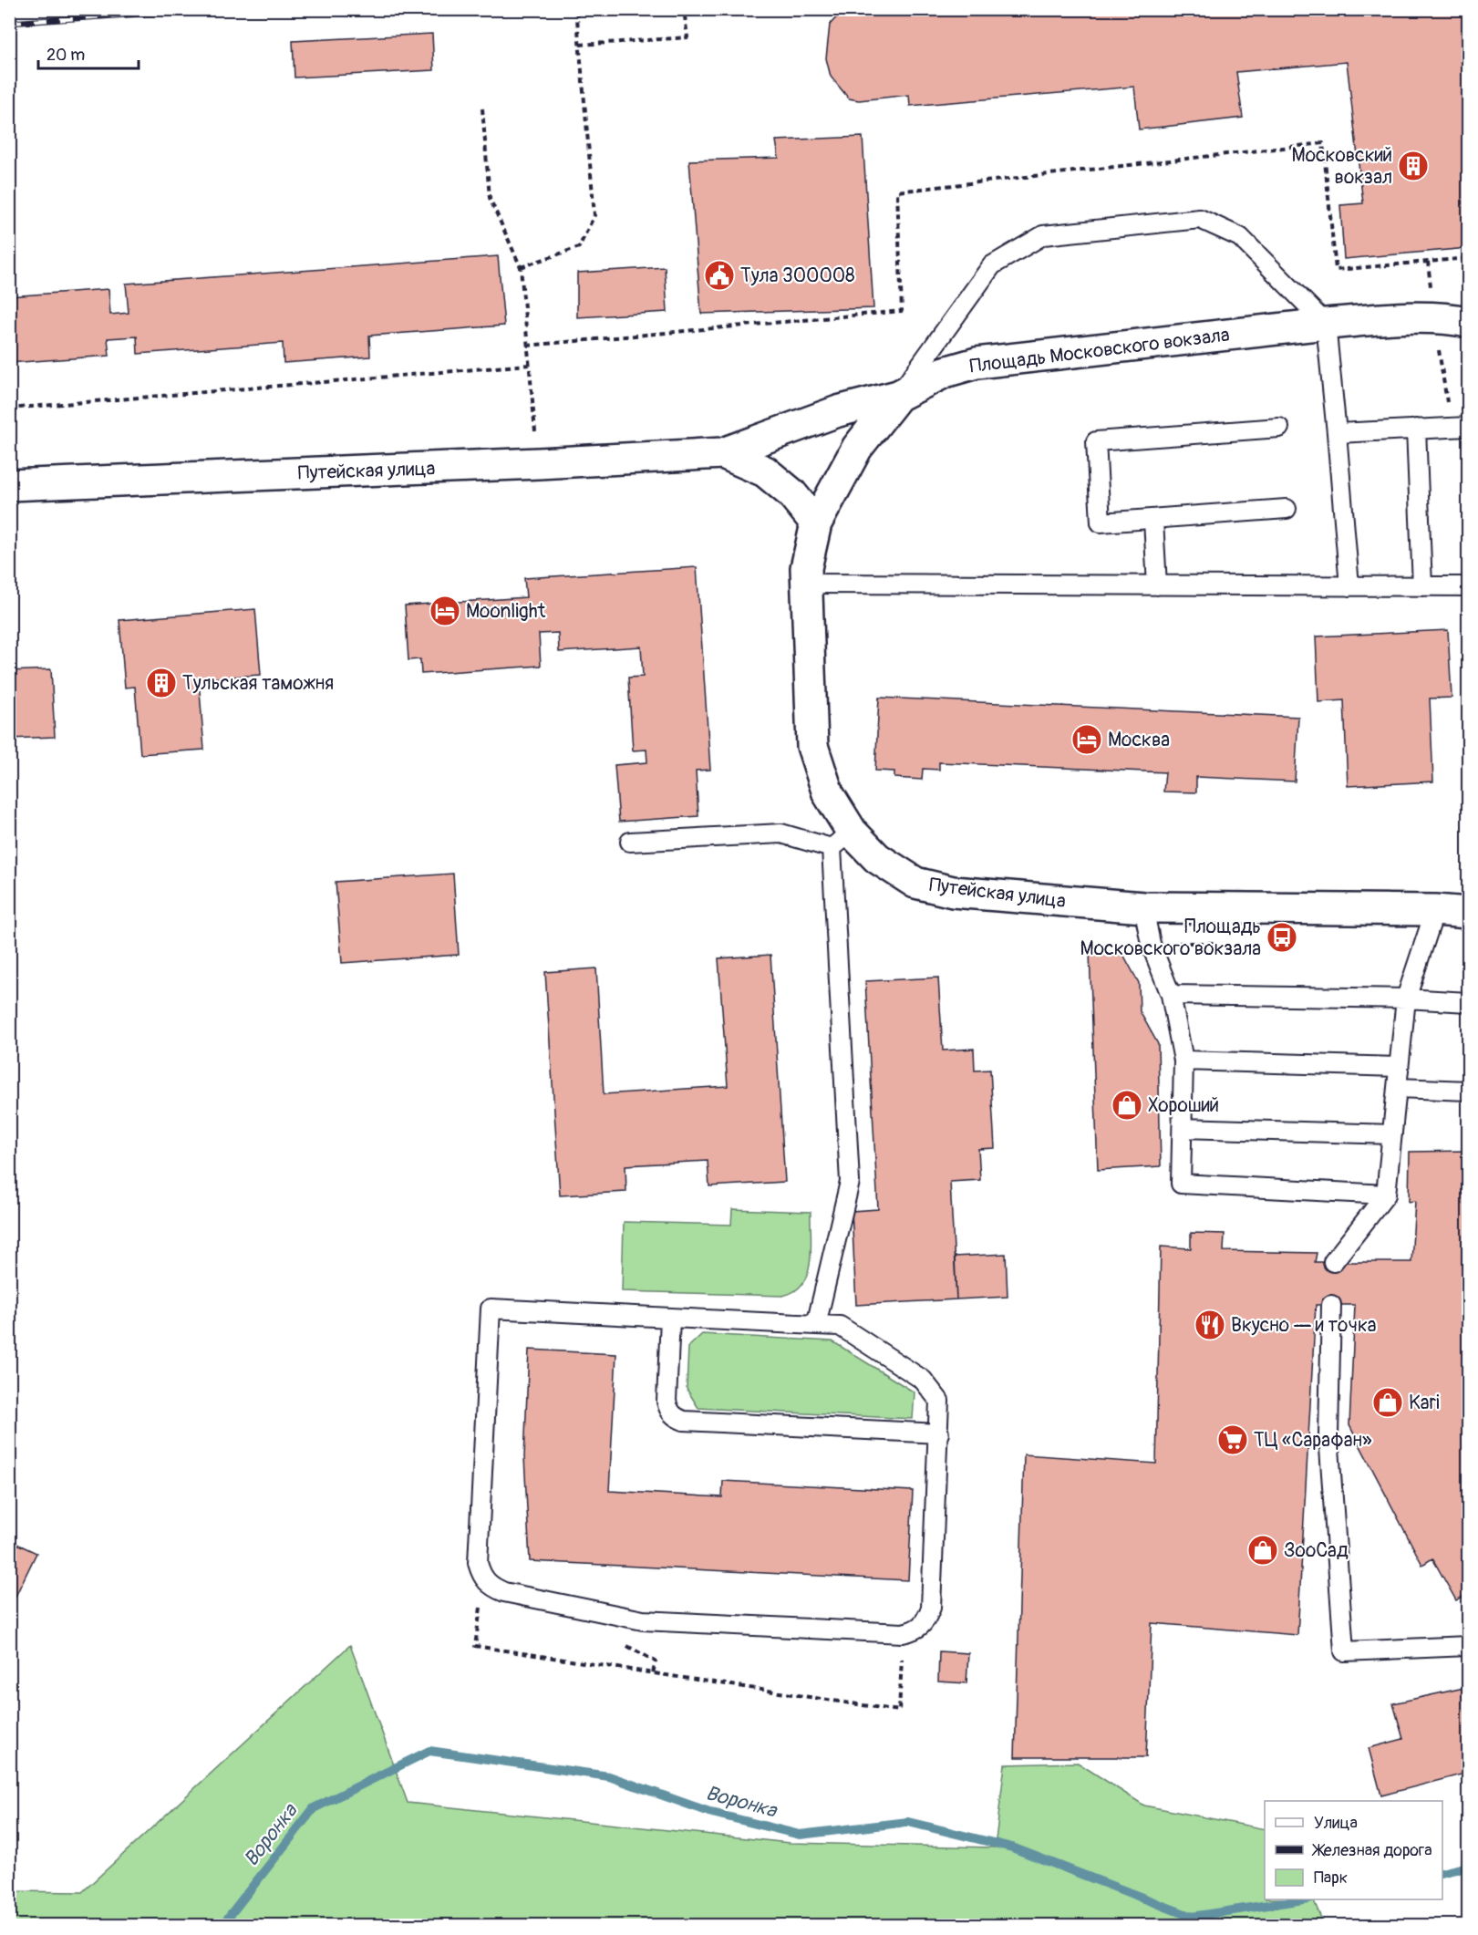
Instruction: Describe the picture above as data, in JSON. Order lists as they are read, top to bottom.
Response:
{
  "streets": {
    "street": ["Площадь Московского вокзала", "Путейская улица"]
  },
  "crossings": [
    ["Площадь Московского вокзала", "Путейская улица"]
  ],
  "water": ["Воронка"],
  "places": {
    "building": ["Московский вокзал", "Тульская таможня"],
    "public building": ["Тула 300008"],
    "hotel": ["Moonlight", "Москва"],
    "bus stop": ["Площадь Московского вокзала"],
    "shop": ["Хороший", "Kari", "ЗооСад"],
    "restaurant": ["Вкусно — и точка"],
    "supermarket": ["ТЦ «Сарафан»"]
  },
  "legend": ["Улица", "Железная дорога", "Парк"],
  "scale_bar": "20 m"
}
